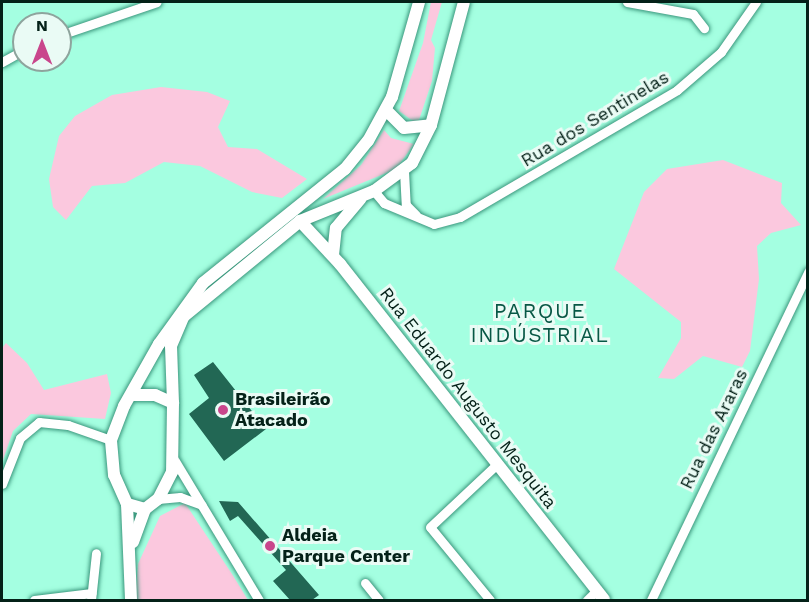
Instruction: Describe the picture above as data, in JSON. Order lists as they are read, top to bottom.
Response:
{
  "streets": {
    "main road": ["Rua Eduardo Augusto Mesquita"],
    "street": ["Rua dos Sentinelas", "Rua das Araras"]
  },
  "districts": ["PARQUE INDÚSTRIAL"],
  "places": ["Brasileirão Atacado", "Aldeia Parque Center"],
  "north": "top"
}
